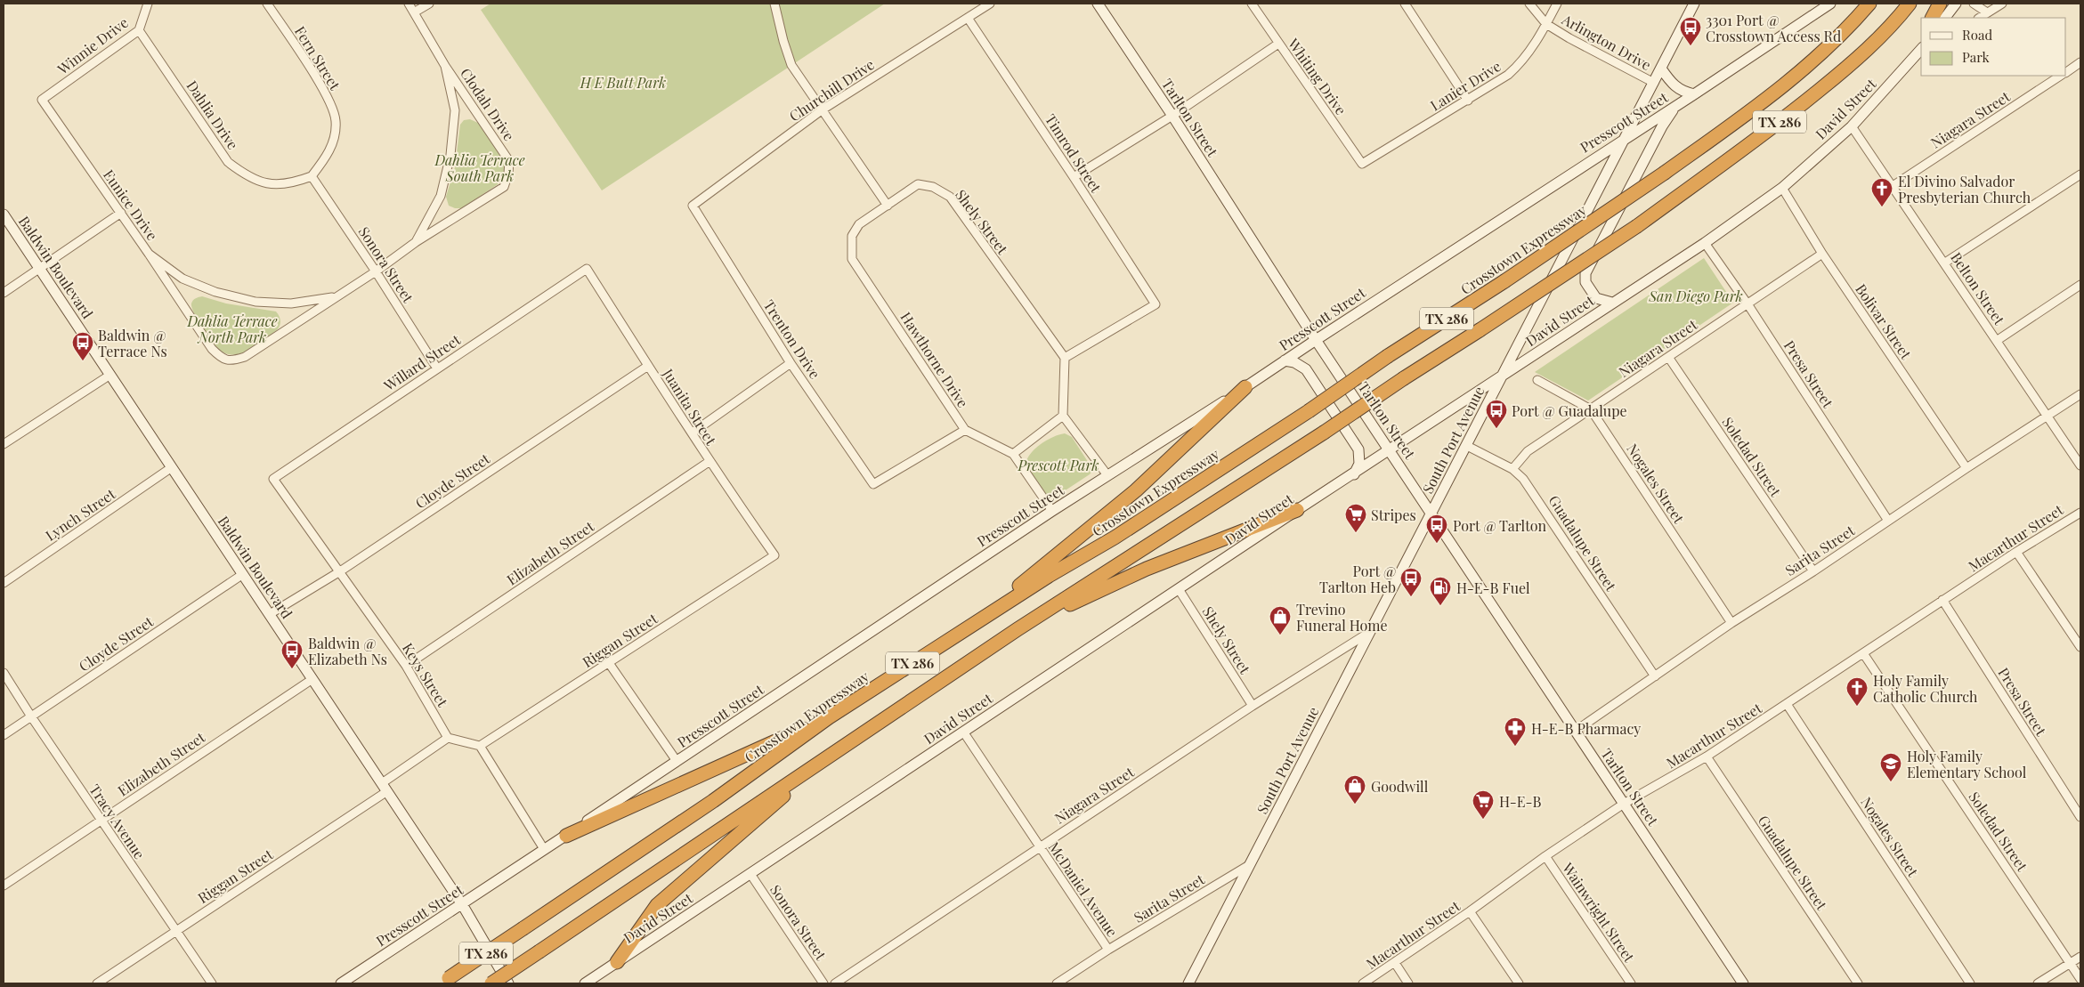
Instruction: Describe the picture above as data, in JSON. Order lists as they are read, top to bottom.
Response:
{
  "streets": {
    "highway": ["TX 286", "Crosstown Expressway"],
    "main road": [
      "David Street",
      "Tarlton Street",
      "Presscott Street",
      "Baldwin Boulevard",
      "South Port Avenue"
    ],
    "street": [
      "Arlington Drive",
      "Winnie Drive",
      "Fern Street",
      "Whiting Drive",
      "Lanier Drive",
      "Churchill Drive",
      "Clodah Drive",
      "Dahlia Drive",
      "Niagara Street",
      "Timrod Street",
      "Eunice Drive",
      "Shely Street",
      "Sonora Street",
      "Belton Street",
      "Bolivar Street",
      "Trenton Drive",
      "Hawthorne Drive",
      "Willard Street",
      "Presa Street",
      "Juanita Street",
      "Soledad Street",
      "Cloyde Street",
      "Nogales Street",
      "Lynch Street",
      "Macarthur Street",
      "Guadalupe Street",
      "Sarita Street",
      "Elizabeth Street",
      "Riggan Street",
      "Keys Street",
      "Tracy Avenue",
      "McDaniel Avenue",
      "Wainwright Street"
    ]
  },
  "crossings": [
    ["Arlington Drive", "Lanier Drive"],
    ["Arlington Drive", "South Port Avenue"],
    ["Winnie Drive", "Dahlia Drive"],
    ["Winnie Drive", "Eunice Drive"],
    ["Fern Street", "Dahlia Drive"],
    ["Fern Street", "Sonora Street"],
    ["Whiting Drive", "Lanier Drive"],
    ["Churchill Drive", "Timrod Street"],
    ["Churchill Drive", "Trenton Drive"],
    ["Clodah Drive", "Eunice Drive"],
    ["Clodah Drive", "Sonora Street"],
    ["David Street", "Tarlton Street"],
    ["David Street", "Shely Street"],
    ["David Street", "Sonora Street"],
    ["David Street", "Belton Street"],
    ["David Street", "Bolivar Street"],
    ["David Street", "Presa Street"],
    ["David Street", "South Port Avenue"],
    ["David Street", "McDaniel Avenue"],
    ["Dahlia Drive", "Sonora Street"],
    ["Tarlton Street", "Presscott Street"],
    ["Tarlton Street", "South Port Avenue"],
    ["Tarlton Street", "Macarthur Street"],
    ["Tarlton Street", "Sarita Street"],
    ["Niagara Street", "Shely Street"],
    ["Niagara Street", "Belton Street"],
    ["Niagara Street", "Bolivar Street"],
    ["Niagara Street", "Presa Street"],
    ["Niagara Street", "South Port Avenue"],
    ["Niagara Street", "Soledad Street"],
    ["Niagara Street", "Nogales Street"],
    ["Niagara Street", "Guadalupe Street"],
    ["Niagara Street", "McDaniel Avenue"],
    ["Presscott Street", "Baldwin Boulevard"],
    ["Presscott Street", "Hawthorne Drive"],
    ["Presscott Street", "South Port Avenue"],
    ["Timrod Street", "Shely Street"],
    ["Eunice Drive", "Sonora Street"],
    ["Shely Street", "Hawthorne Drive"],
    ["Sonora Street", "Willard Street"],
    ["Baldwin Boulevard", "Cloyde Street"],
    ["Baldwin Boulevard", "Lynch Street"],
    ["Baldwin Boulevard", "Elizabeth Street"],
    ["Baldwin Boulevard", "Riggan Street"],
    ["Belton Street", "Sarita Street"],
    ["Bolivar Street", "Sarita Street"],
    ["Trenton Drive", "Hawthorne Drive"],
    ["Willard Street", "Juanita Street"],
    ["Willard Street", "Keys Street"],
    ["Presa Street", "Macarthur Street"],
    ["Presa Street", "Sarita Street"],
    ["Juanita Street", "Cloyde Street"],
    ["Juanita Street", "Elizabeth Street"],
    ["Juanita Street", "Riggan Street"],
    ["South Port Avenue", "Guadalupe Street"],
    ["South Port Avenue", "Sarita Street"],
    ["Soledad Street", "Macarthur Street"],
    ["Soledad Street", "Sarita Street"],
    ["Cloyde Street", "Keys Street"],
    ["Cloyde Street", "Tracy Avenue"],
    ["Nogales Street", "Macarthur Street"],
    ["Nogales Street", "Sarita Street"],
    ["Macarthur Street", "Guadalupe Street"],
    ["Macarthur Street", "Wainwright Street"],
    ["Guadalupe Street", "Sarita Street"],
    ["Sarita Street", "McDaniel Avenue"],
    ["Elizabeth Street", "Keys Street"],
    ["Elizabeth Street", "Tracy Avenue"],
    ["Riggan Street", "Keys Street"],
    ["Riggan Street", "Tracy Avenue"]
  ],
  "parks": [
    "H E Butt Park",
    "Dahlia Terrace South Park",
    "San Diego Park",
    "Dahlia Terrace North Park",
    "Prescott Park"
  ],
  "places": {
    "bus stop": [
      "3301 Port @ Crosstown Access Rd",
      "Baldwin @ Terrace Ns",
      "Port @ Guadalupe",
      "Port @ Tarlton",
      "Port @ Tarlton Heb",
      "Baldwin @ Elizabeth Ns"
    ],
    "church": ["El Divino Salvador Presbyterian Church", "Holy Family Catholic Church"],
    "supermarket": ["Stripes", "H-E-B"],
    "fuel station": ["H-E-B Fuel"],
    "shop": ["Trevino Funeral Home", "Goodwill"],
    "pharmacy": ["H-E-B Pharmacy"],
    "school or university": ["Holy Family Elementary School"]
  },
  "legend": ["Road", "Park"]
}
